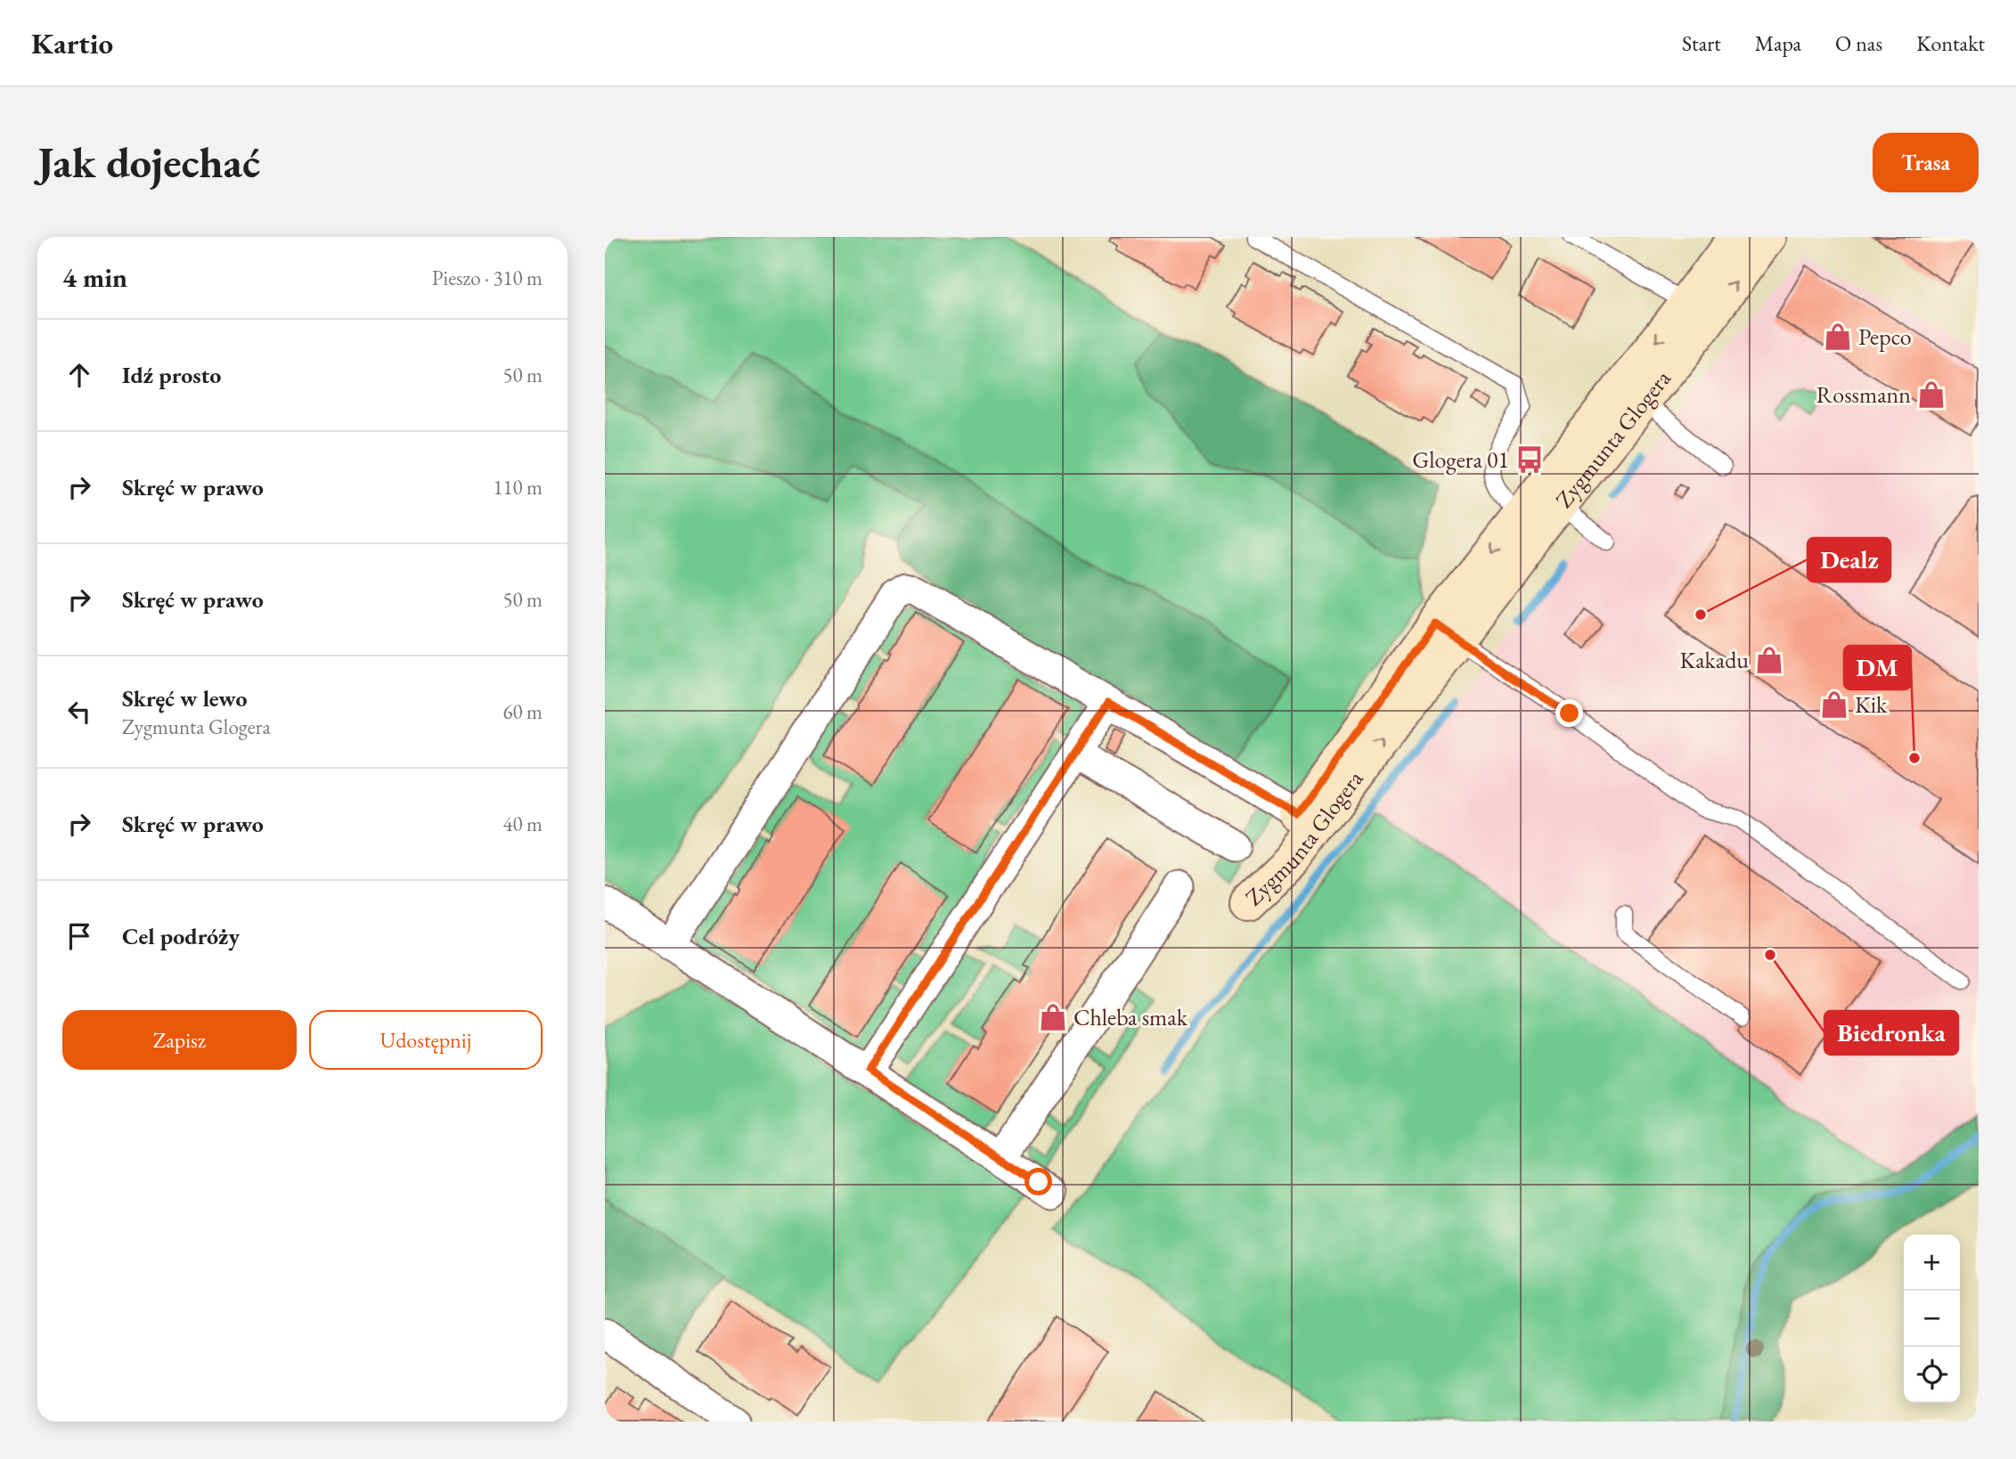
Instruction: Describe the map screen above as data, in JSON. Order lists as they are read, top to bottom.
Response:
{
  "streets": {
    "street": ["Zygmunta Glogera"]
  },
  "places": {
    "shop": [
      "Pepco",
      "Rossmann",
      "Kakadu",
      "Kik",
      "Chleba smak"
    ],
    "bus stop": ["Glogera 01"],
    "other": ["Dealz", "DM", "Biedronka"]
  },
  "page": {
    "header": "Kartio",
    "nav": [
      "Start",
      "Mapa",
      "O nas",
      "Kontakt"
    ],
    "buttons": [
      "Trasa",
      ["Zapisz", "Udostępnij"]
    ],
    "title": "Jak dojechać",
    "heading": ["4 min", "Pieszo · 310 m"],
    "list": [
      ["Idź prosto", "50 m"],
      ["Skręć w prawo", "110 m"],
      ["Skręć w prawo", "50 m"],
      ["Skręć w lewo", "Zygmunta Glogera", "60 m"],
      ["Skręć w prawo", "40 m"],
      "Cel podróży"
    ],
    "map_buttons": ["+", "−"]
  }
}
